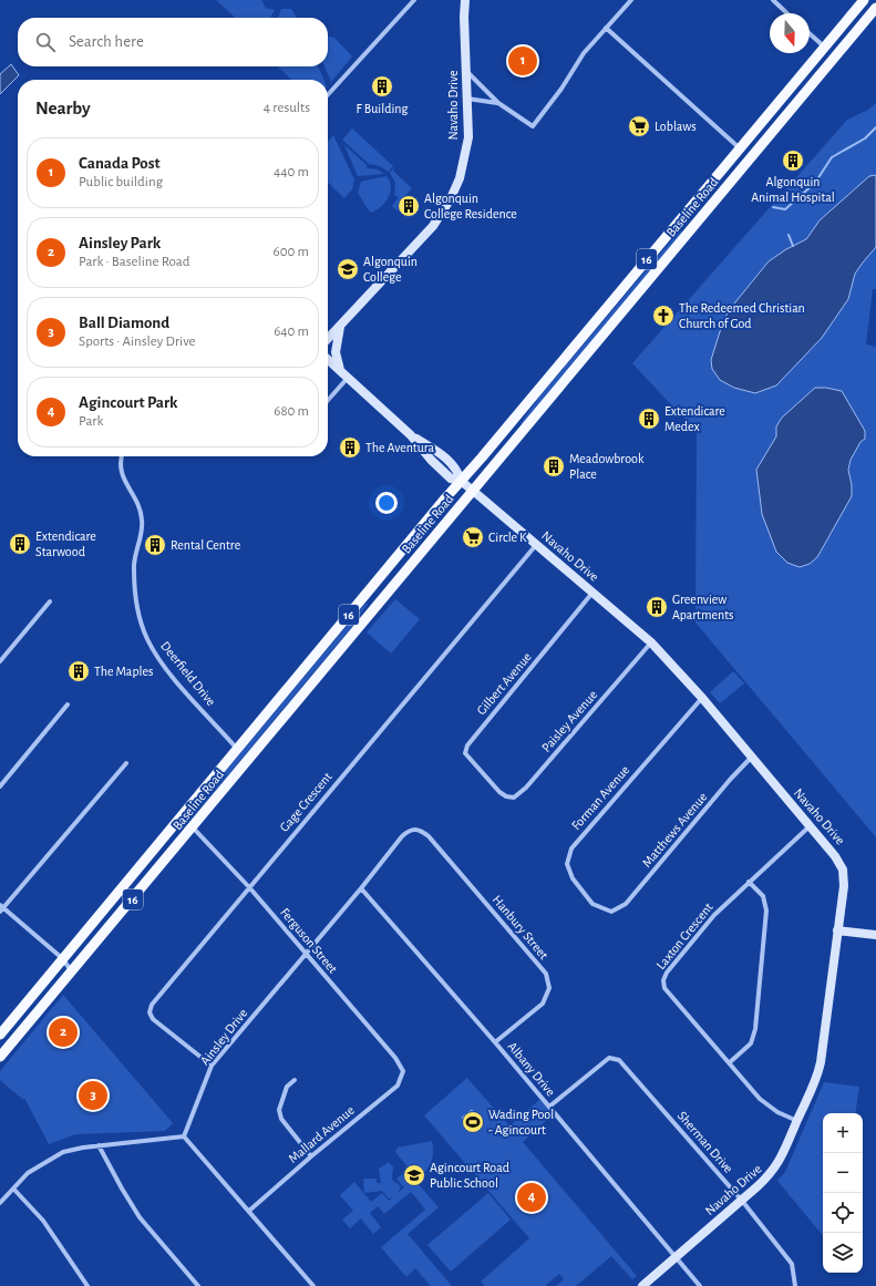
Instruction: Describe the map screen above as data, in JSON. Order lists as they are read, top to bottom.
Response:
{
  "streets": {
    "main road": ["Baseline Road", "16"],
    "street": [
      "Navaho Drive",
      "Deerfield Drive",
      "Gilbert Avenue",
      "Paisley Avenue",
      "Forman Avenue",
      "Gage Crescent",
      "Matthews Avenue",
      "Hanbury Street",
      "Laxton Crescent",
      "Ferguson Street",
      "Ainsley Drive",
      "Albany Drive",
      "Mallard Avenue",
      "Sherman Drive"
    ]
  },
  "crossings": [
    ["Navaho Drive", "Baseline Road"],
    ["Navaho Drive", "Gilbert Avenue"],
    ["Navaho Drive", "Paisley Avenue"],
    ["Navaho Drive", "Forman Avenue"],
    ["Navaho Drive", "Gage Crescent"],
    ["Navaho Drive", "Matthews Avenue"],
    ["Navaho Drive", "Laxton Crescent"],
    ["Navaho Drive", "Albany Drive"],
    ["Navaho Drive", "Sherman Drive"],
    ["Baseline Road", "Deerfield Drive"],
    ["Baseline Road", "Ferguson Street"],
    ["Gilbert Avenue", "Paisley Avenue"],
    ["Forman Avenue", "Matthews Avenue"],
    ["Gage Crescent", "Ferguson Street"],
    ["Gage Crescent", "Ainsley Drive"],
    ["Hanbury Street", "Ainsley Drive"],
    ["Hanbury Street", "Albany Drive"],
    ["Ferguson Street", "Ainsley Drive"],
    ["Ferguson Street", "Mallard Avenue"],
    ["Ainsley Drive", "Albany Drive"],
    ["Albany Drive", "Sherman Drive"]
  ],
  "places": {
    "building": [
      "F Building",
      "Algonquin Animal Hospital",
      "Algonquin College Residence",
      "Extendicare Medex",
      "The Aventura",
      "Meadowbrook Place",
      "Extendicare Starwood",
      "Rental Centre",
      "Greenview Apartments",
      "The Maples"
    ],
    "supermarket": ["Loblaws", "Circle K"],
    "school or university": ["Algonquin College", "Agincourt Road Public School"],
    "church": ["The Redeemed Christian Church of God"],
    "sports": ["Wading Pool - Agincourt"]
  },
  "north": "bottom",
  "page": {
    "search": "Search here",
    "pins": [
      "1",
      "2",
      "3",
      "4"
    ],
    "heading": ["Nearby", "4 results"],
    "list": [
      {
        "mark": "1",
        "name": "Canada Post",
        "note": "Public building",
        "value": "440 m"
      },
      {
        "mark": "2",
        "name": "Ainsley Park",
        "note": "Park · Baseline Road",
        "value": "600 m"
      },
      {
        "mark": "3",
        "name": "Ball Diamond",
        "note": "Sports · Ainsley Drive",
        "value": "640 m"
      },
      {
        "mark": "4",
        "name": "Agincourt Park",
        "note": "Park",
        "value": "680 m"
      }
    ],
    "map_buttons": ["+", "−"]
  }
}
